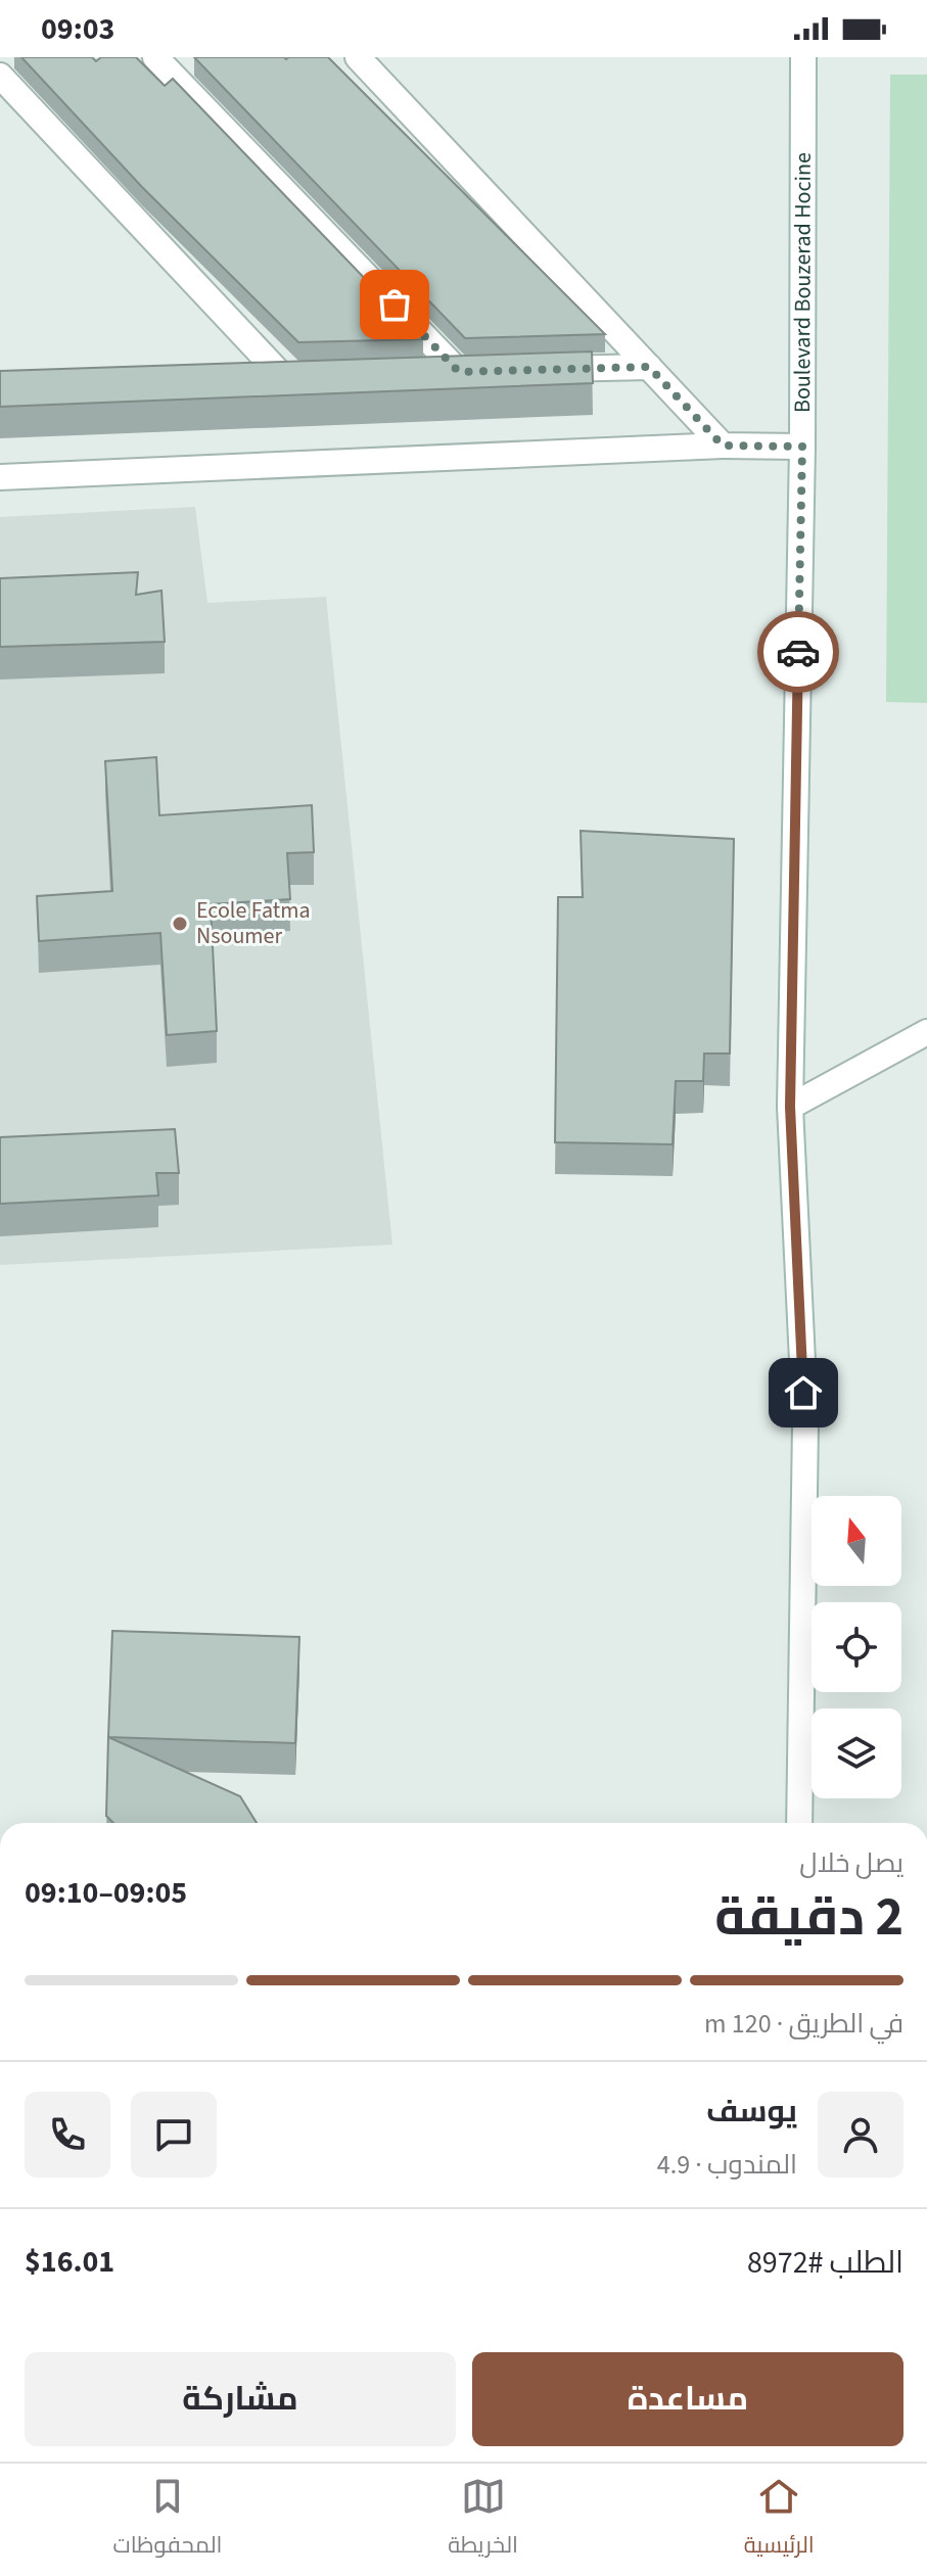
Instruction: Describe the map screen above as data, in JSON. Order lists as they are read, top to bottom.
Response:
{
  "streets": {
    "street": ["Boulevard Bouzerad Hocine"]
  },
  "places": ["Ecole Fatma Nsoumer"],
  "north": "top",
  "page": {
    "status": "09:03",
    "heading": ["2 دقيقة", "يصل خلال", "09:05–09:10"],
    "panel": [
      "يوسف",
      "المندوب · 4.9",
      "الطلب #8972",
      "$16.01"
    ],
    "bar": "في الطريق · 120 m",
    "buttons": ["مساعدة", "مشاركة"],
    "tabs": ["الرئيسية", "الخريطة", "المحفوظات"]
  }
}
